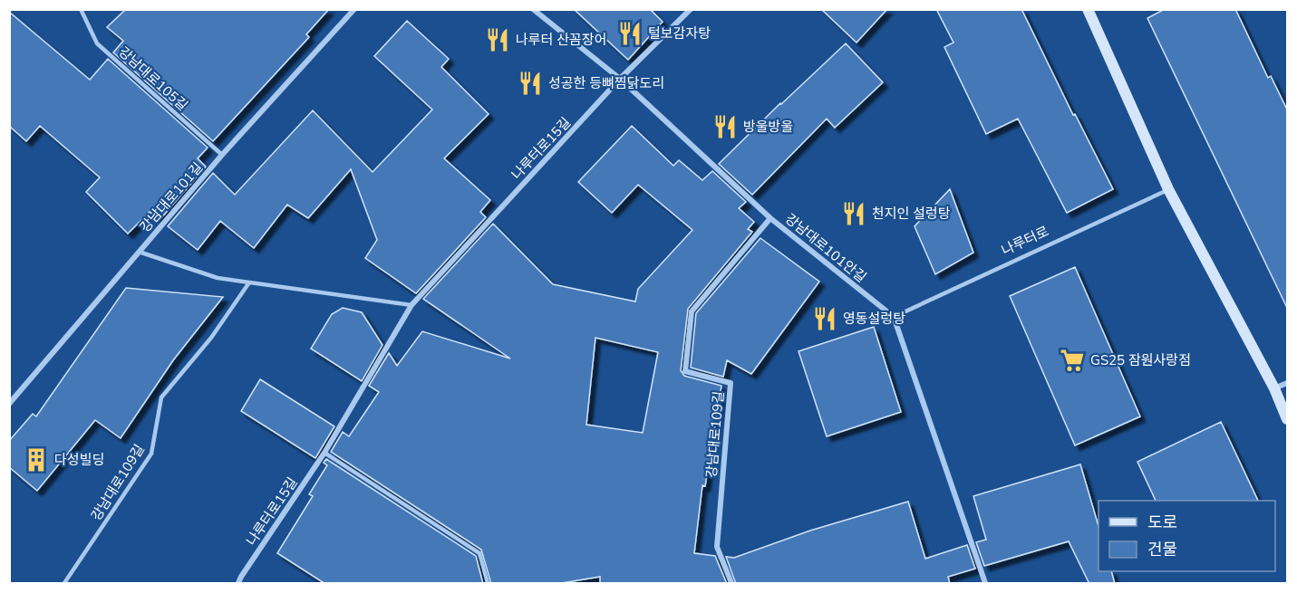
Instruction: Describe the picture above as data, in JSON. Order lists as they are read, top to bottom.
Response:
{
  "streets": {
    "street": [
      "나루터로15길",
      "강남대로101길",
      "강남대로101안길",
      "강남대로109길"
    ],
    "lane": ["강남대로105길", "나루터로"]
  },
  "crossings": [
    ["강남대로105길", "강남대로101길"],
    ["나루터로15길", "강남대로101안길"],
    ["나루터로", "강남대로101안길"],
    ["강남대로101안길", "강남대로109길"]
  ],
  "places": {
    "restaurant": [
      "털보감자탕",
      "나루터 산꼼장어",
      "성공한 등뼈찜닭도리",
      "방울방울",
      "천지인 설렁탕",
      "영동설렁탕"
    ],
    "supermarket": ["GS25 잠원사랑점"],
    "building": ["다성빌딩"]
  },
  "legend": ["도로", "건물"]
}
